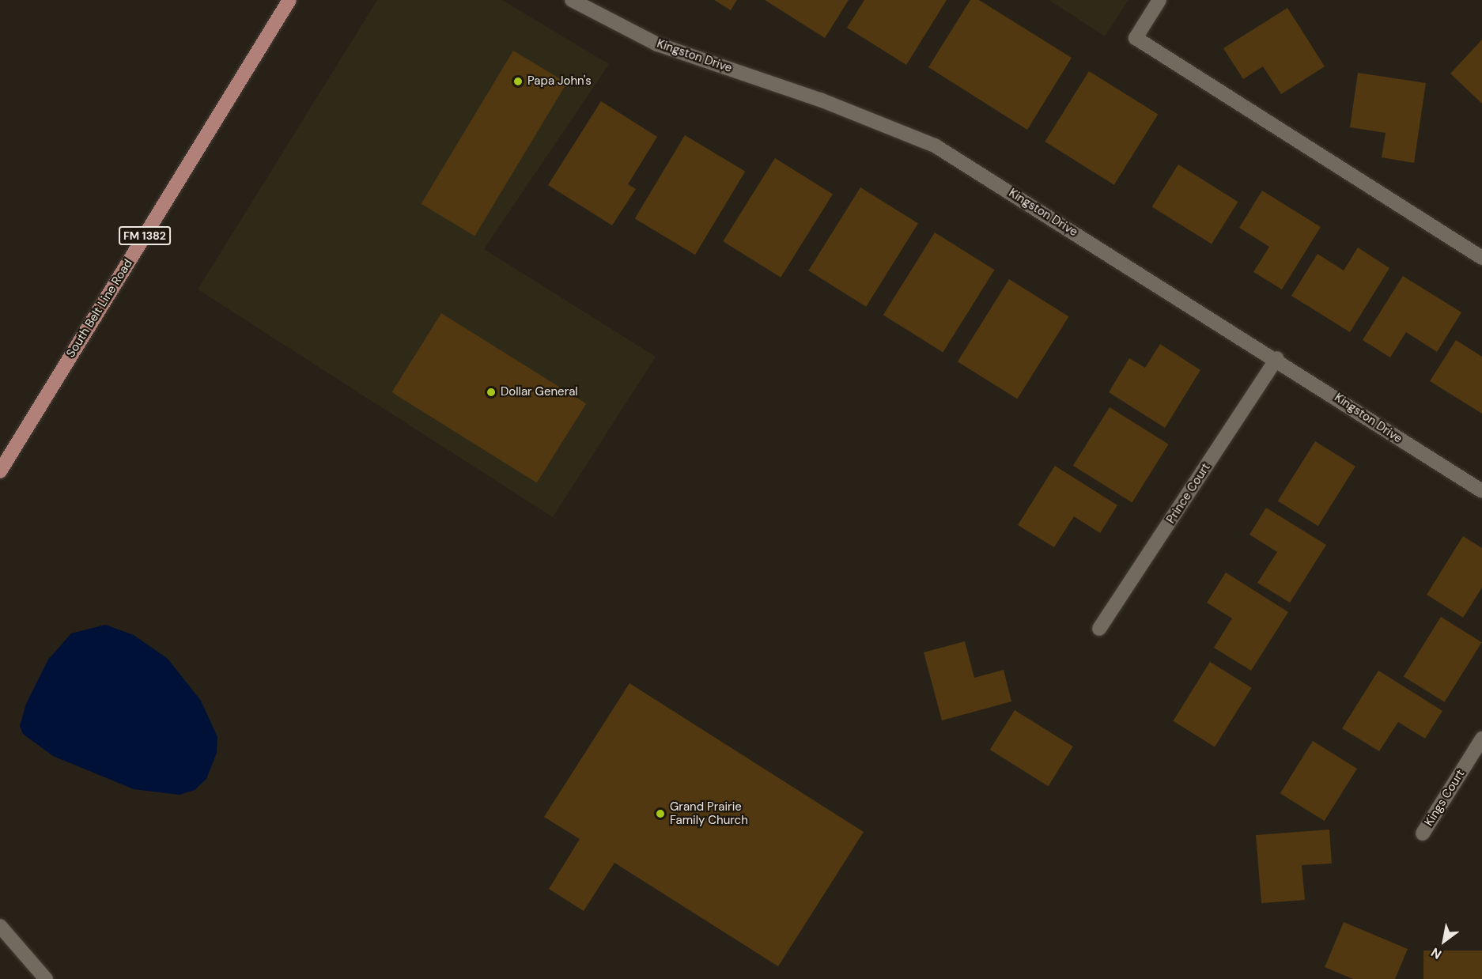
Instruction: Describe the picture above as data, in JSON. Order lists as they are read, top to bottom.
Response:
{
  "streets": {
    "main road": ["FM 1382", "South Belt Line Road"],
    "street": ["Kingston Drive", "Prince Court", "Kings Court"]
  },
  "crossings": [
    ["Kingston Drive", "Prince Court"]
  ],
  "places": ["Papa John's", "Dollar General", "Grand Prairie Family Church"],
  "north": "bottom left"
}
